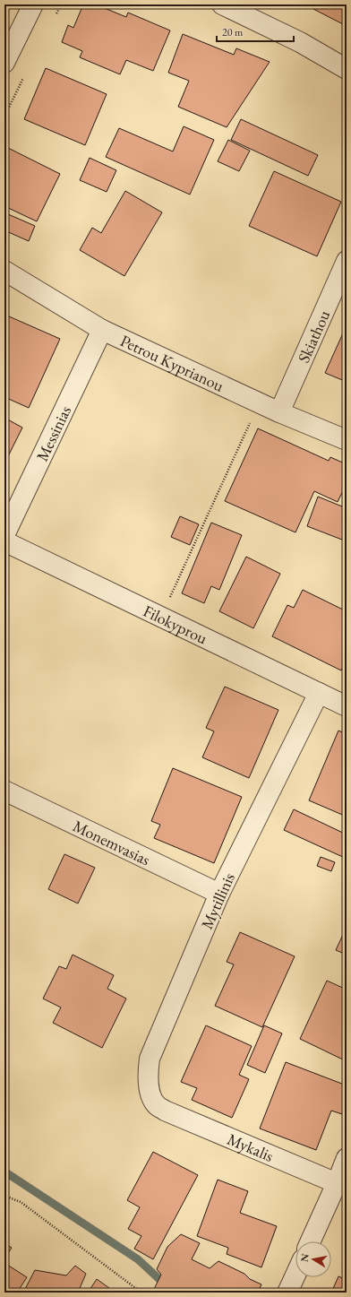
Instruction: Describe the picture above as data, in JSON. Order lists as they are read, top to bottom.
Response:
{
  "streets": {
    "street": [
      "Skiathou",
      "Petrou Kyprianou",
      "Messinias",
      "Filokyprou",
      "Monemvasias",
      "Mytillinis",
      "Mykalis"
    ]
  },
  "crossings": [
    ["Skiathou", "Petrou Kyprianou"],
    ["Petrou Kyprianou", "Messinias"],
    ["Filokyprou", "Mytillinis"],
    ["Monemvasias", "Mytillinis"],
    ["Mytillinis", "Mykalis"]
  ],
  "scale_bar": "20 m",
  "north": "left"
}
